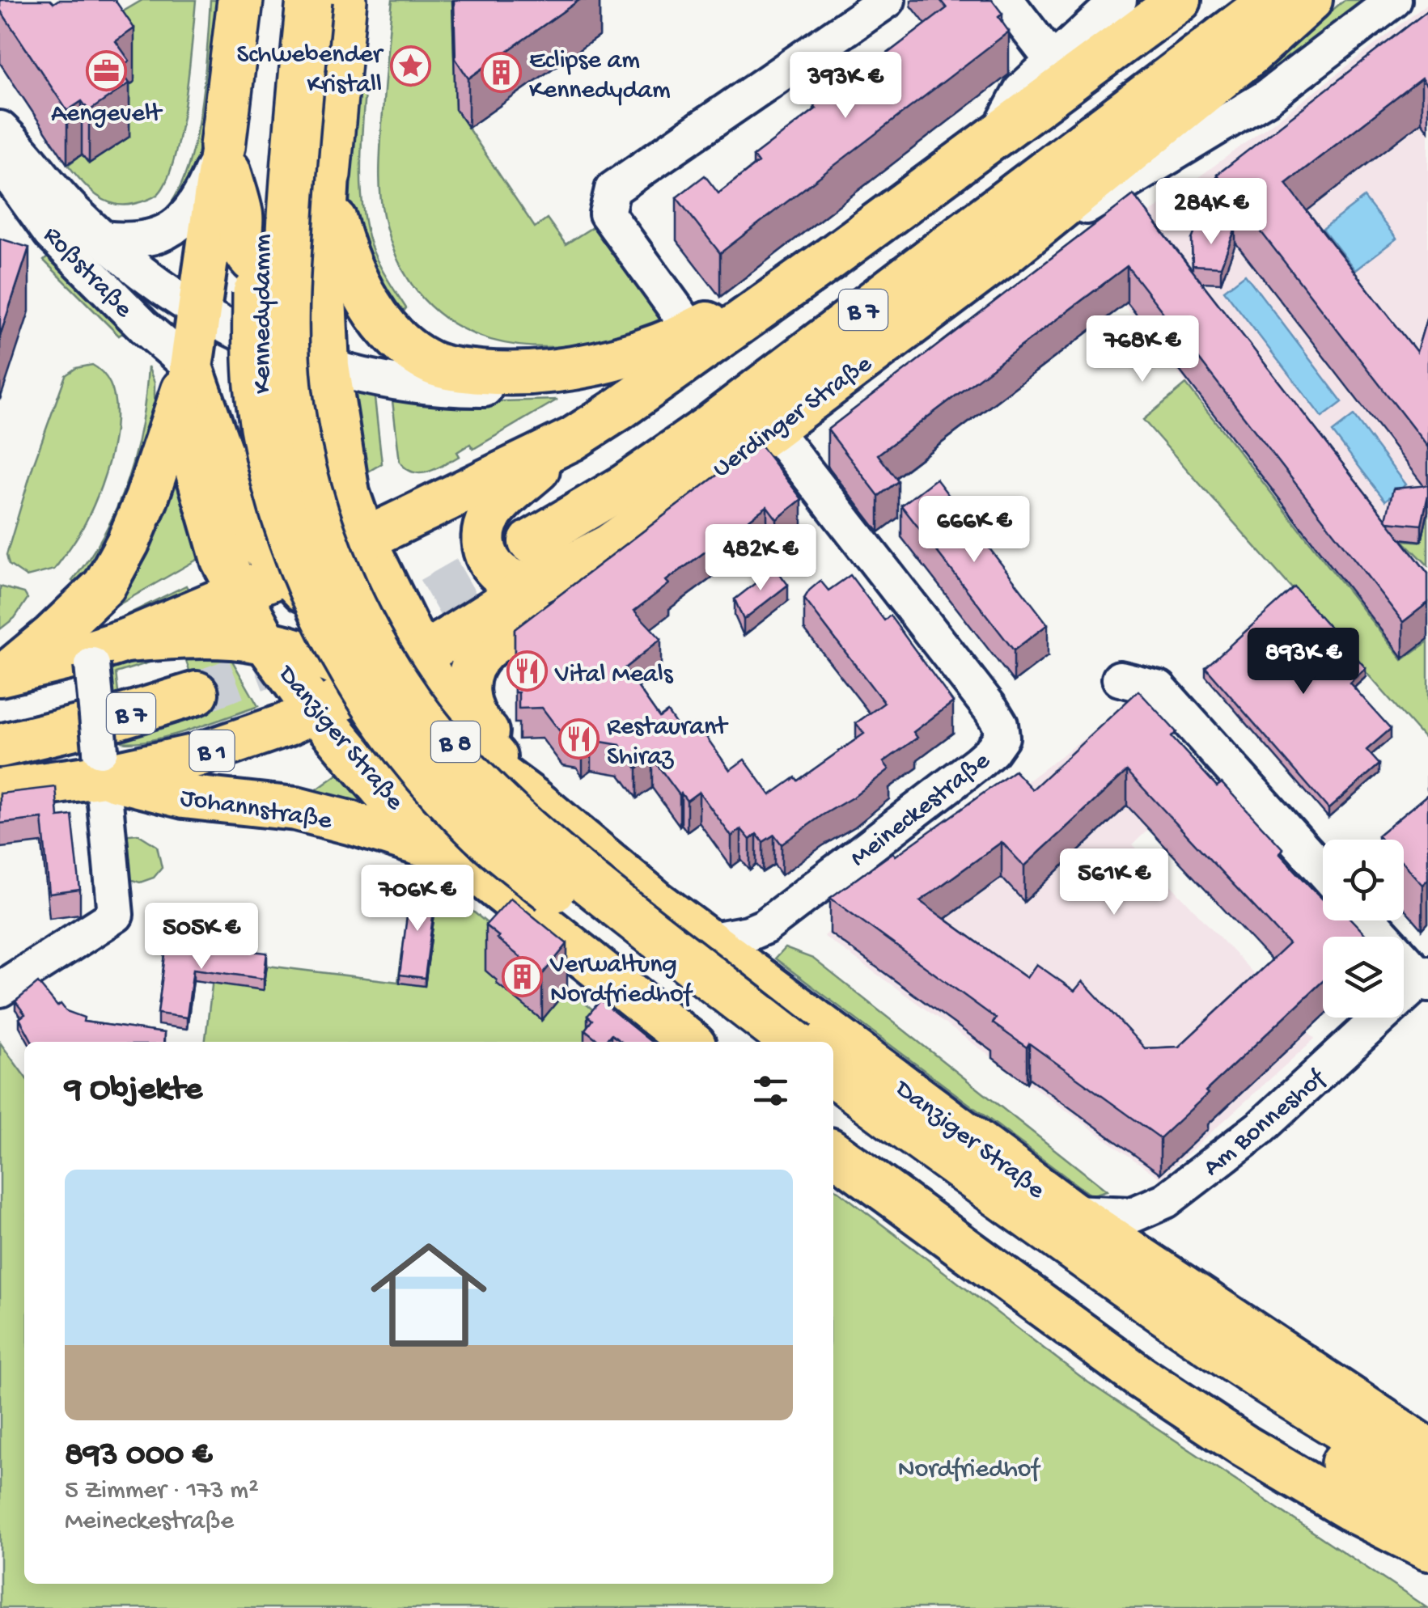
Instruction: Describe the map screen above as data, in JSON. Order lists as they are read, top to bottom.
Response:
{
  "streets": {
    "highway": ["Kennedydamm", "Danziger Straße"],
    "main road": [
      "B 7",
      "Uerdinger Straße",
      "B 8",
      "B 1",
      "Johannstraße"
    ],
    "street": ["Roßstraße", "Meineckestraße", "Am Bonneshof"]
  },
  "crossings": [
    ["Roßstraße", "Kennedydamm"],
    ["Kennedydamm", "Danziger Straße"],
    ["Uerdinger Straße", "Johannstraße"],
    ["Uerdinger Straße", "Meineckestraße"],
    ["Danziger Straße", "B 8"],
    ["Danziger Straße", "Johannstraße"],
    ["Danziger Straße", "Meineckestraße"],
    ["Danziger Straße", "Am Bonneshof"],
    ["B 8", "Johannstraße"]
  ],
  "parks": ["Nordfriedhof"],
  "places": {
    "place": ["Schwebender Kristall"],
    "office": ["Aengevelt"],
    "building": ["Eclipse am Kennedydam", "Verwaltung Nordfriedhof"],
    "restaurant": ["Vital Meals", "Restaurant Shiraz"]
  },
  "page": {
    "price": [
      "393K €",
      "284K €",
      "768K €",
      "666K €",
      "482K €",
      "893K €",
      "561K €",
      "706K €",
      "505K €"
    ],
    "heading": "9 Objekte",
    "list": [
      {
        "name": "893 000 €",
        "note": "5 Zimmer · 173 m² · Meineckestraße"
      }
    ]
  }
}
